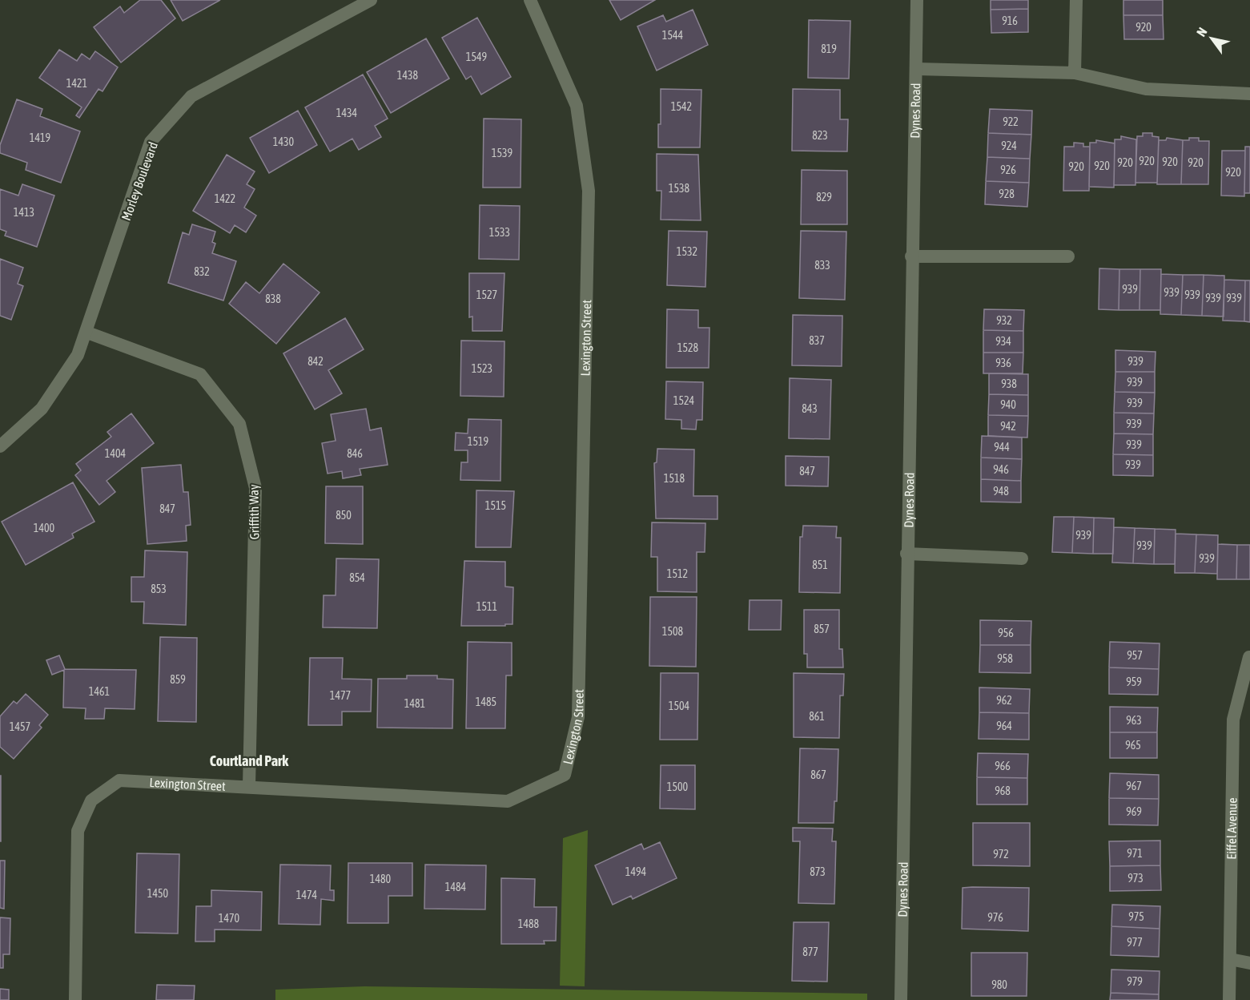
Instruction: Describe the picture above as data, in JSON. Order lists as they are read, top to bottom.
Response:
{
  "streets": {
    "street": [
      "Dynes Road",
      "Morley Boulevard",
      "Lexington Street",
      "Griffith Way",
      "Eiffel Avenue"
    ]
  },
  "crossings": [
    ["Morley Boulevard", "Griffith Way"],
    ["Lexington Street", "Griffith Way"]
  ],
  "districts": ["Courtland Park"],
  "house_numbers": [
    "916",
    "920",
    "1544",
    "819",
    "1549",
    "1438",
    "1421",
    "1542",
    "1434",
    "922",
    "823",
    "1419",
    "1430",
    "924",
    "1539",
    "920",
    "920",
    "920",
    "920",
    "920",
    "920",
    "926",
    "920",
    "1538",
    "928",
    "829",
    "1422",
    "1413",
    "1533",
    "1532",
    "833",
    "832",
    "939",
    "939",
    "1527",
    "939",
    "939",
    "939",
    "838",
    "932",
    "837",
    "934",
    "1528",
    "842",
    "939",
    "936",
    "1523",
    "939",
    "938",
    "1524",
    "939",
    "940",
    "843",
    "939",
    "942",
    "1519",
    "939",
    "944",
    "1404",
    "846",
    "939",
    "946",
    "847",
    "1518",
    "948",
    "1515",
    "847",
    "850",
    "1400",
    "939",
    "939",
    "939",
    "851",
    "1512",
    "854",
    "853",
    "1511",
    "857",
    "1508",
    "956",
    "957",
    "958",
    "859",
    "959",
    "1461",
    "1477",
    "962",
    "1485",
    "1481",
    "1504",
    "861",
    "963",
    "964",
    "1457",
    "965",
    "966",
    "867",
    "967",
    "1500",
    "968",
    "969",
    "971",
    "972",
    "1494",
    "873",
    "973",
    "1480",
    "1484",
    "1450",
    "1474",
    "975",
    "976",
    "1470",
    "1488",
    "977",
    "877",
    "979",
    "980"
  ],
  "north": "top left"
}
